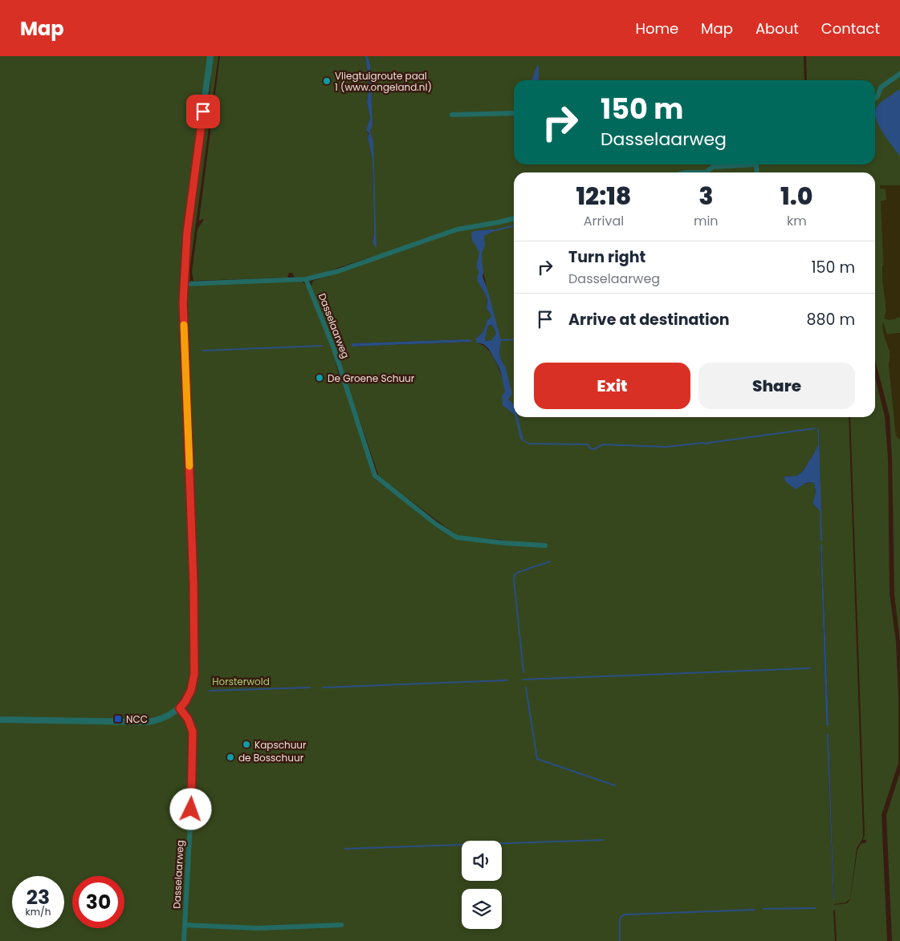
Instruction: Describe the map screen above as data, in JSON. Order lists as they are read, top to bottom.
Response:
{
  "streets": {
    "street": ["Dasselaarweg"]
  },
  "parks": ["Horsterwold"],
  "places": {
    "other": [
      "Vliegtuigroute paal 1 (www.ongeland.nl)",
      "De Groene Schuur",
      "Kapschuur",
      "de Bosschuur"
    ],
    "transit": ["NCC"]
  },
  "page": {
    "header": "Map",
    "nav": [
      "Home",
      "Map",
      "About",
      "Contact"
    ],
    "turn": ["150 m", "Dasselaarweg"],
    "eta": [
      "12:18",
      "Arrival",
      "3",
      "min",
      "1.0",
      "km"
    ],
    "list": [
      {
        "name": "Turn right",
        "note": "Dasselaarweg",
        "value": "150 m"
      },
      {
        "name": "Arrive at destination",
        "value": "880 m"
      }
    ],
    "buttons": ["Exit", "Share"],
    "speed": "23 km/h",
    "limit": "30"
  }
}
